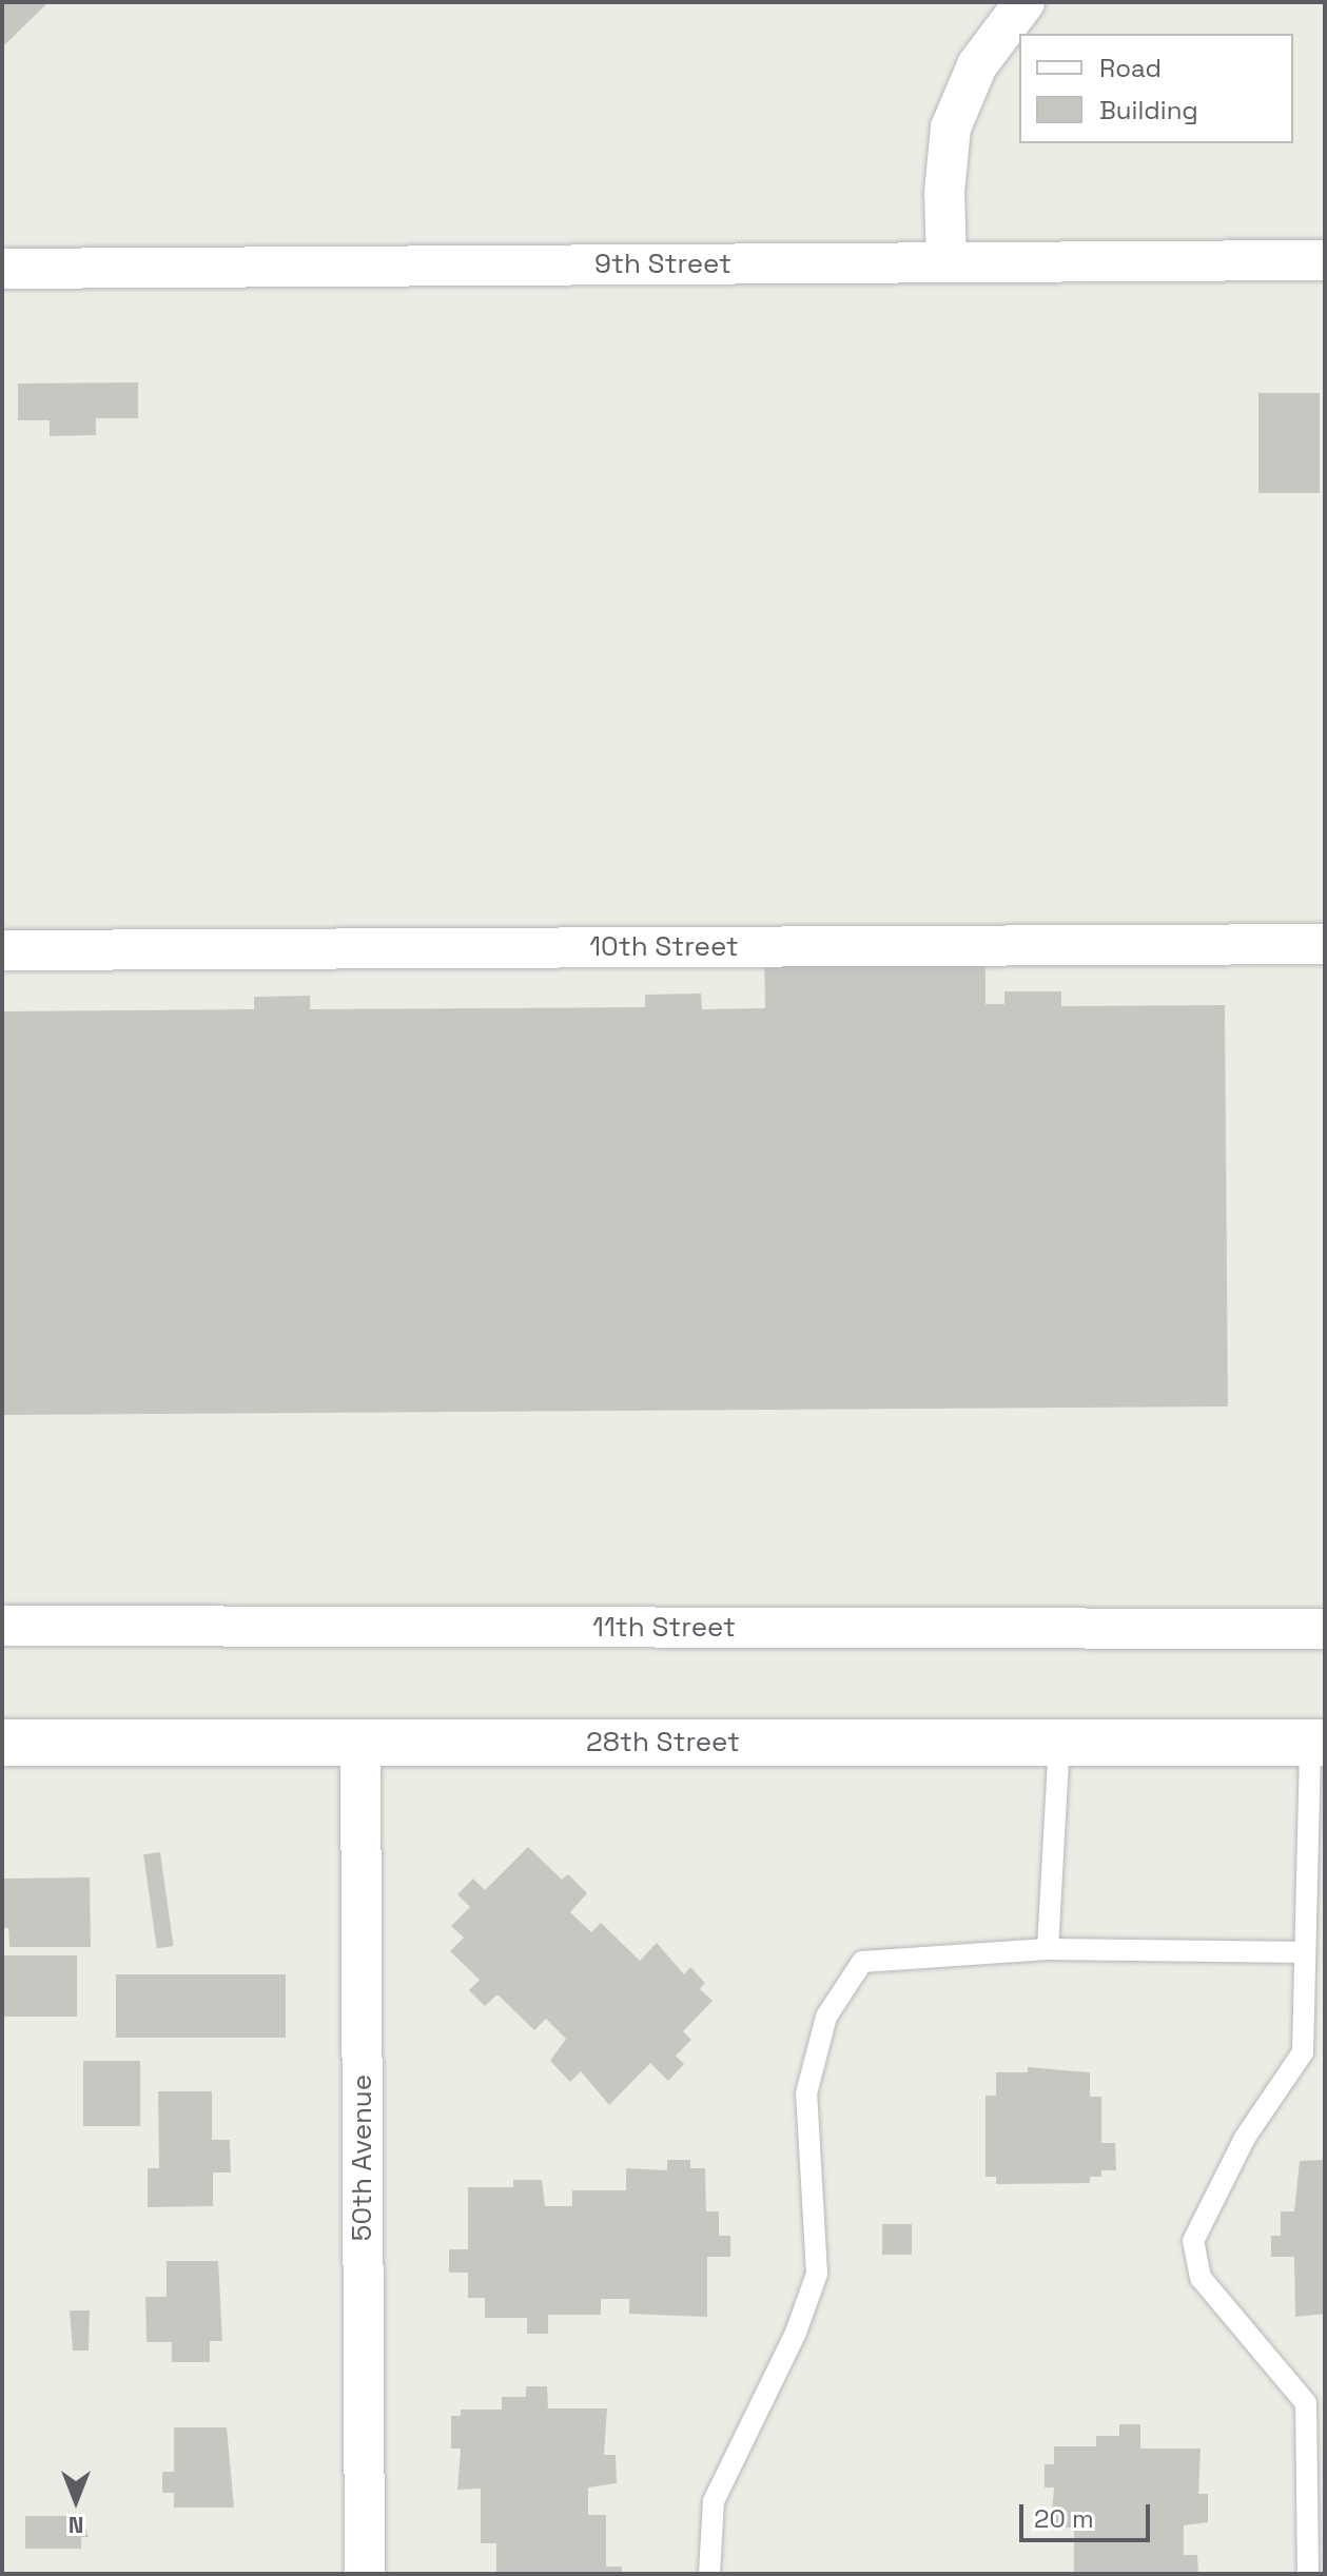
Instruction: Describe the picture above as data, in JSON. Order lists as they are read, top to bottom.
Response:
{
  "streets": {
    "main road": ["28th Street"],
    "street": [
      "9th Street",
      "10th Street",
      "11th Street",
      "50th Avenue"
    ]
  },
  "crossings": [
    ["28th Street", "50th Avenue"]
  ],
  "legend": ["Road", "Building"],
  "scale_bar": "20 m",
  "north": "bottom"
}
